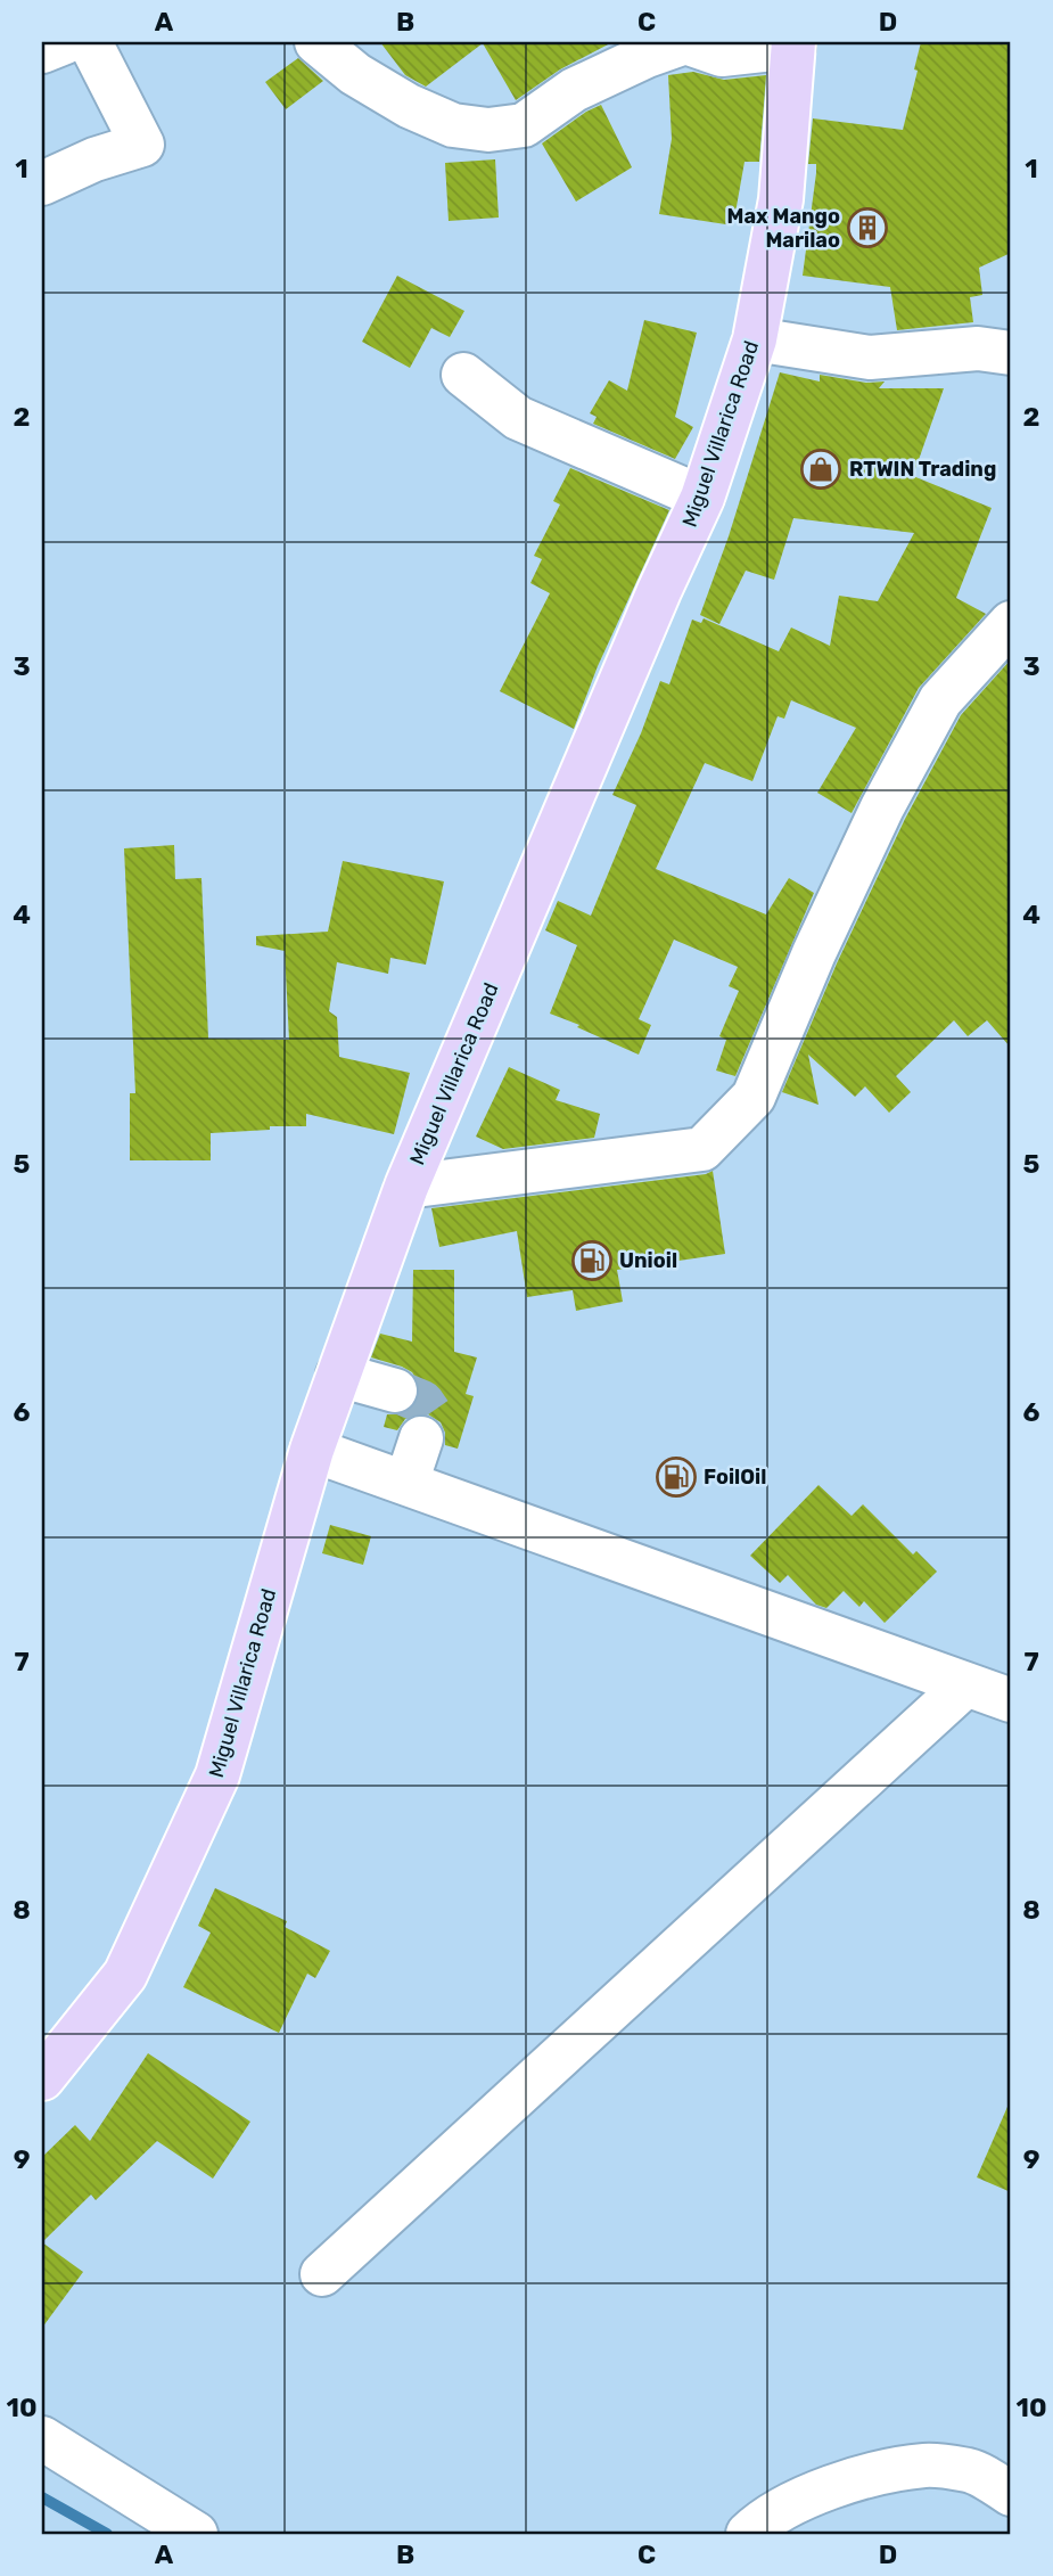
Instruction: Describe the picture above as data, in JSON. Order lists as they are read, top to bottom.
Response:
{
  "streets": {
    "main road": ["Miguel Villarica Road"]
  },
  "places": {
    "building": ["Max Mango Marilao"],
    "shop": ["RTWIN Trading"],
    "fuel station": ["Unioil", "FoilOil"]
  },
  "grid": {
    "columns": [
      "A",
      "B",
      "C",
      "D"
    ],
    "rows": [
      "1",
      "2",
      "3",
      "4",
      "5",
      "6",
      "7",
      "8",
      "9",
      "10"
    ]
  }
}
